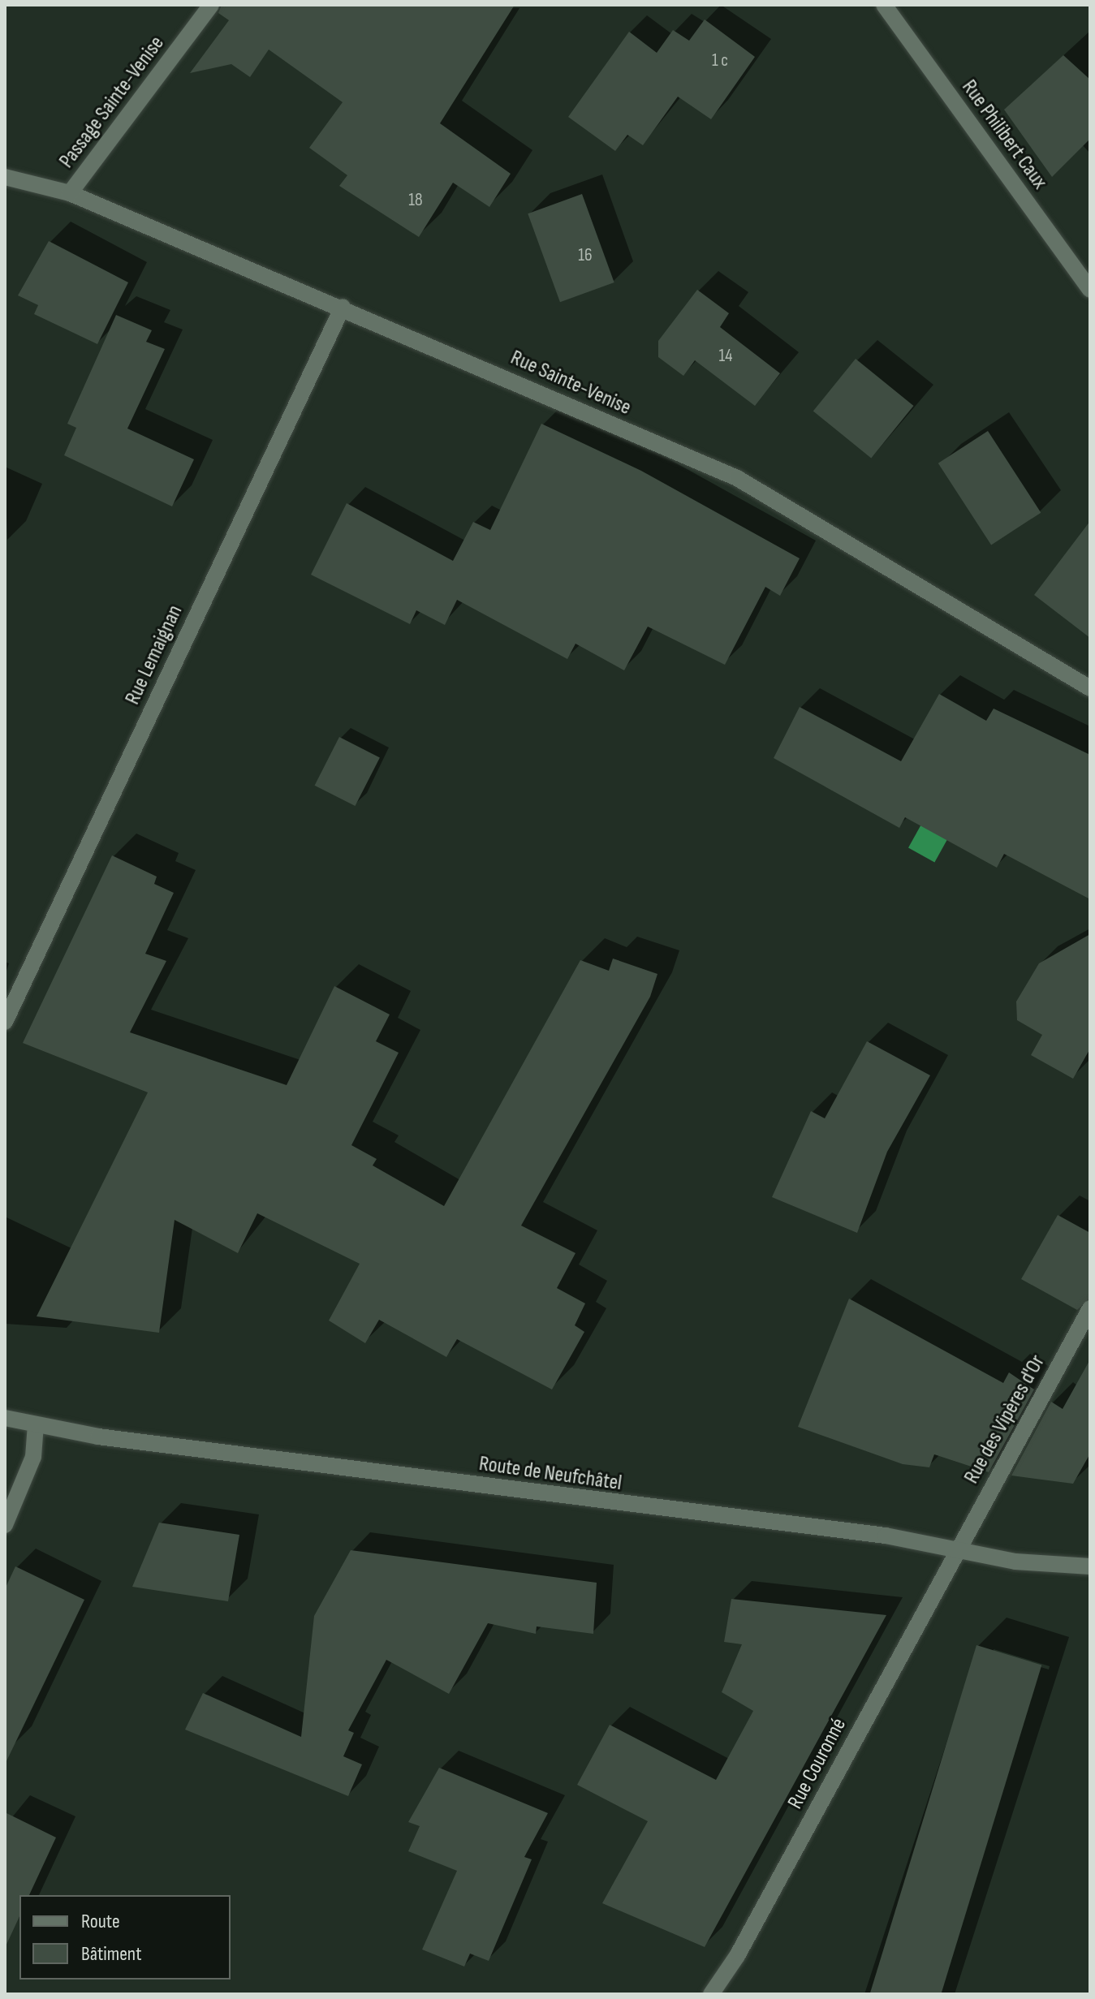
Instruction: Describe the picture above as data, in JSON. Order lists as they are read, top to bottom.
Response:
{
  "streets": {
    "street": [
      "Passage Sainte-Venise",
      "Rue Philibert Caux",
      "Rue Sainte-Venise",
      "Rue Lemaignan",
      "Rue des Vipères d'Or",
      "Route de Neufchâtel",
      "Rue Couronné"
    ]
  },
  "crossings": [
    ["Passage Sainte-Venise", "Rue Sainte-Venise"],
    ["Rue Sainte-Venise", "Rue Lemaignan"],
    ["Rue des Vipères d'Or", "Route de Neufchâtel"],
    ["Rue des Vipères d'Or", "Rue Couronné"],
    ["Route de Neufchâtel", "Rue Couronné"]
  ],
  "house_numbers": [
    "1 c",
    "18",
    "16",
    "14"
  ],
  "legend": ["Route", "Bâtiment"]
}
